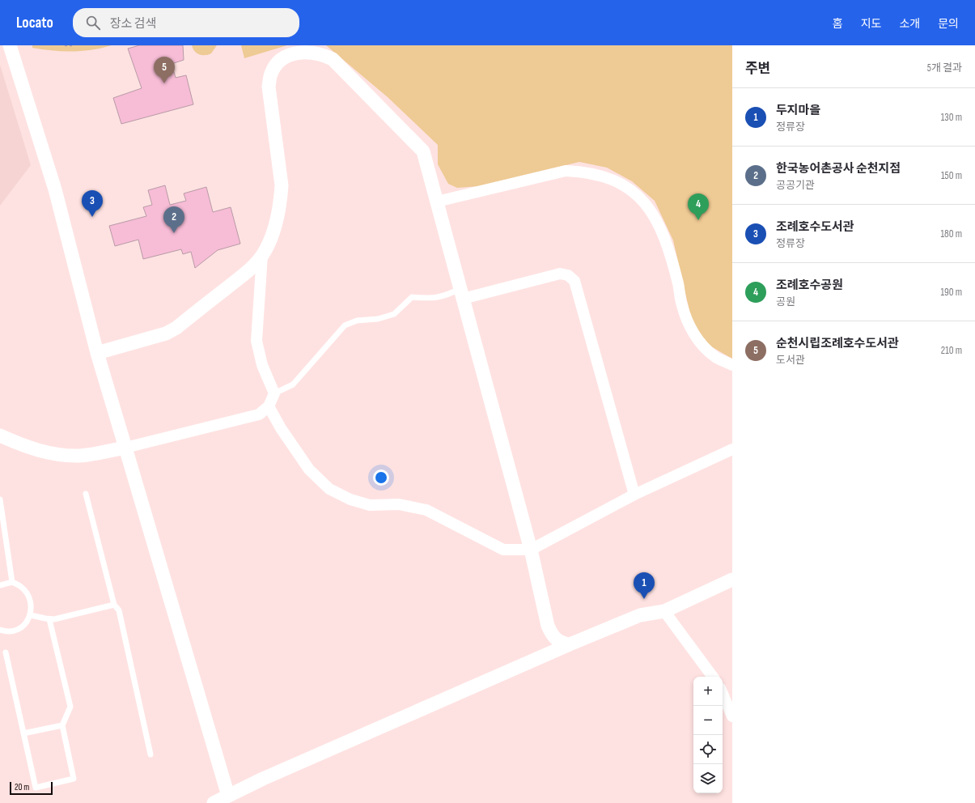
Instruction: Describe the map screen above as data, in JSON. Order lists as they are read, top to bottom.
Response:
{
  "scale_bar": "20 m",
  "page": {
    "header": "Locato",
    "search": "장소 검색",
    "nav": [
      "홈",
      "지도",
      "소개",
      "문의"
    ],
    "heading": ["주변", "5개 결과"],
    "pins": [
      "5",
      "3",
      "4",
      "2",
      "1"
    ],
    "list": [
      {
        "mark": "1",
        "name": "두지마을",
        "note": "정류장",
        "value": "130 m"
      },
      {
        "mark": "2",
        "name": "한국농어촌공사 순천지점",
        "note": "공공기관",
        "value": "150 m"
      },
      {
        "mark": "3",
        "name": "조례호수도서관",
        "note": "정류장",
        "value": "180 m"
      },
      {
        "mark": "4",
        "name": "조례호수공원",
        "note": "공원",
        "value": "190 m"
      },
      {
        "mark": "5",
        "name": "순천시립조례호수도서관",
        "note": "도서관",
        "value": "210 m"
      }
    ],
    "map_buttons": ["+", "−"],
    "scale": "20 m"
  }
}
